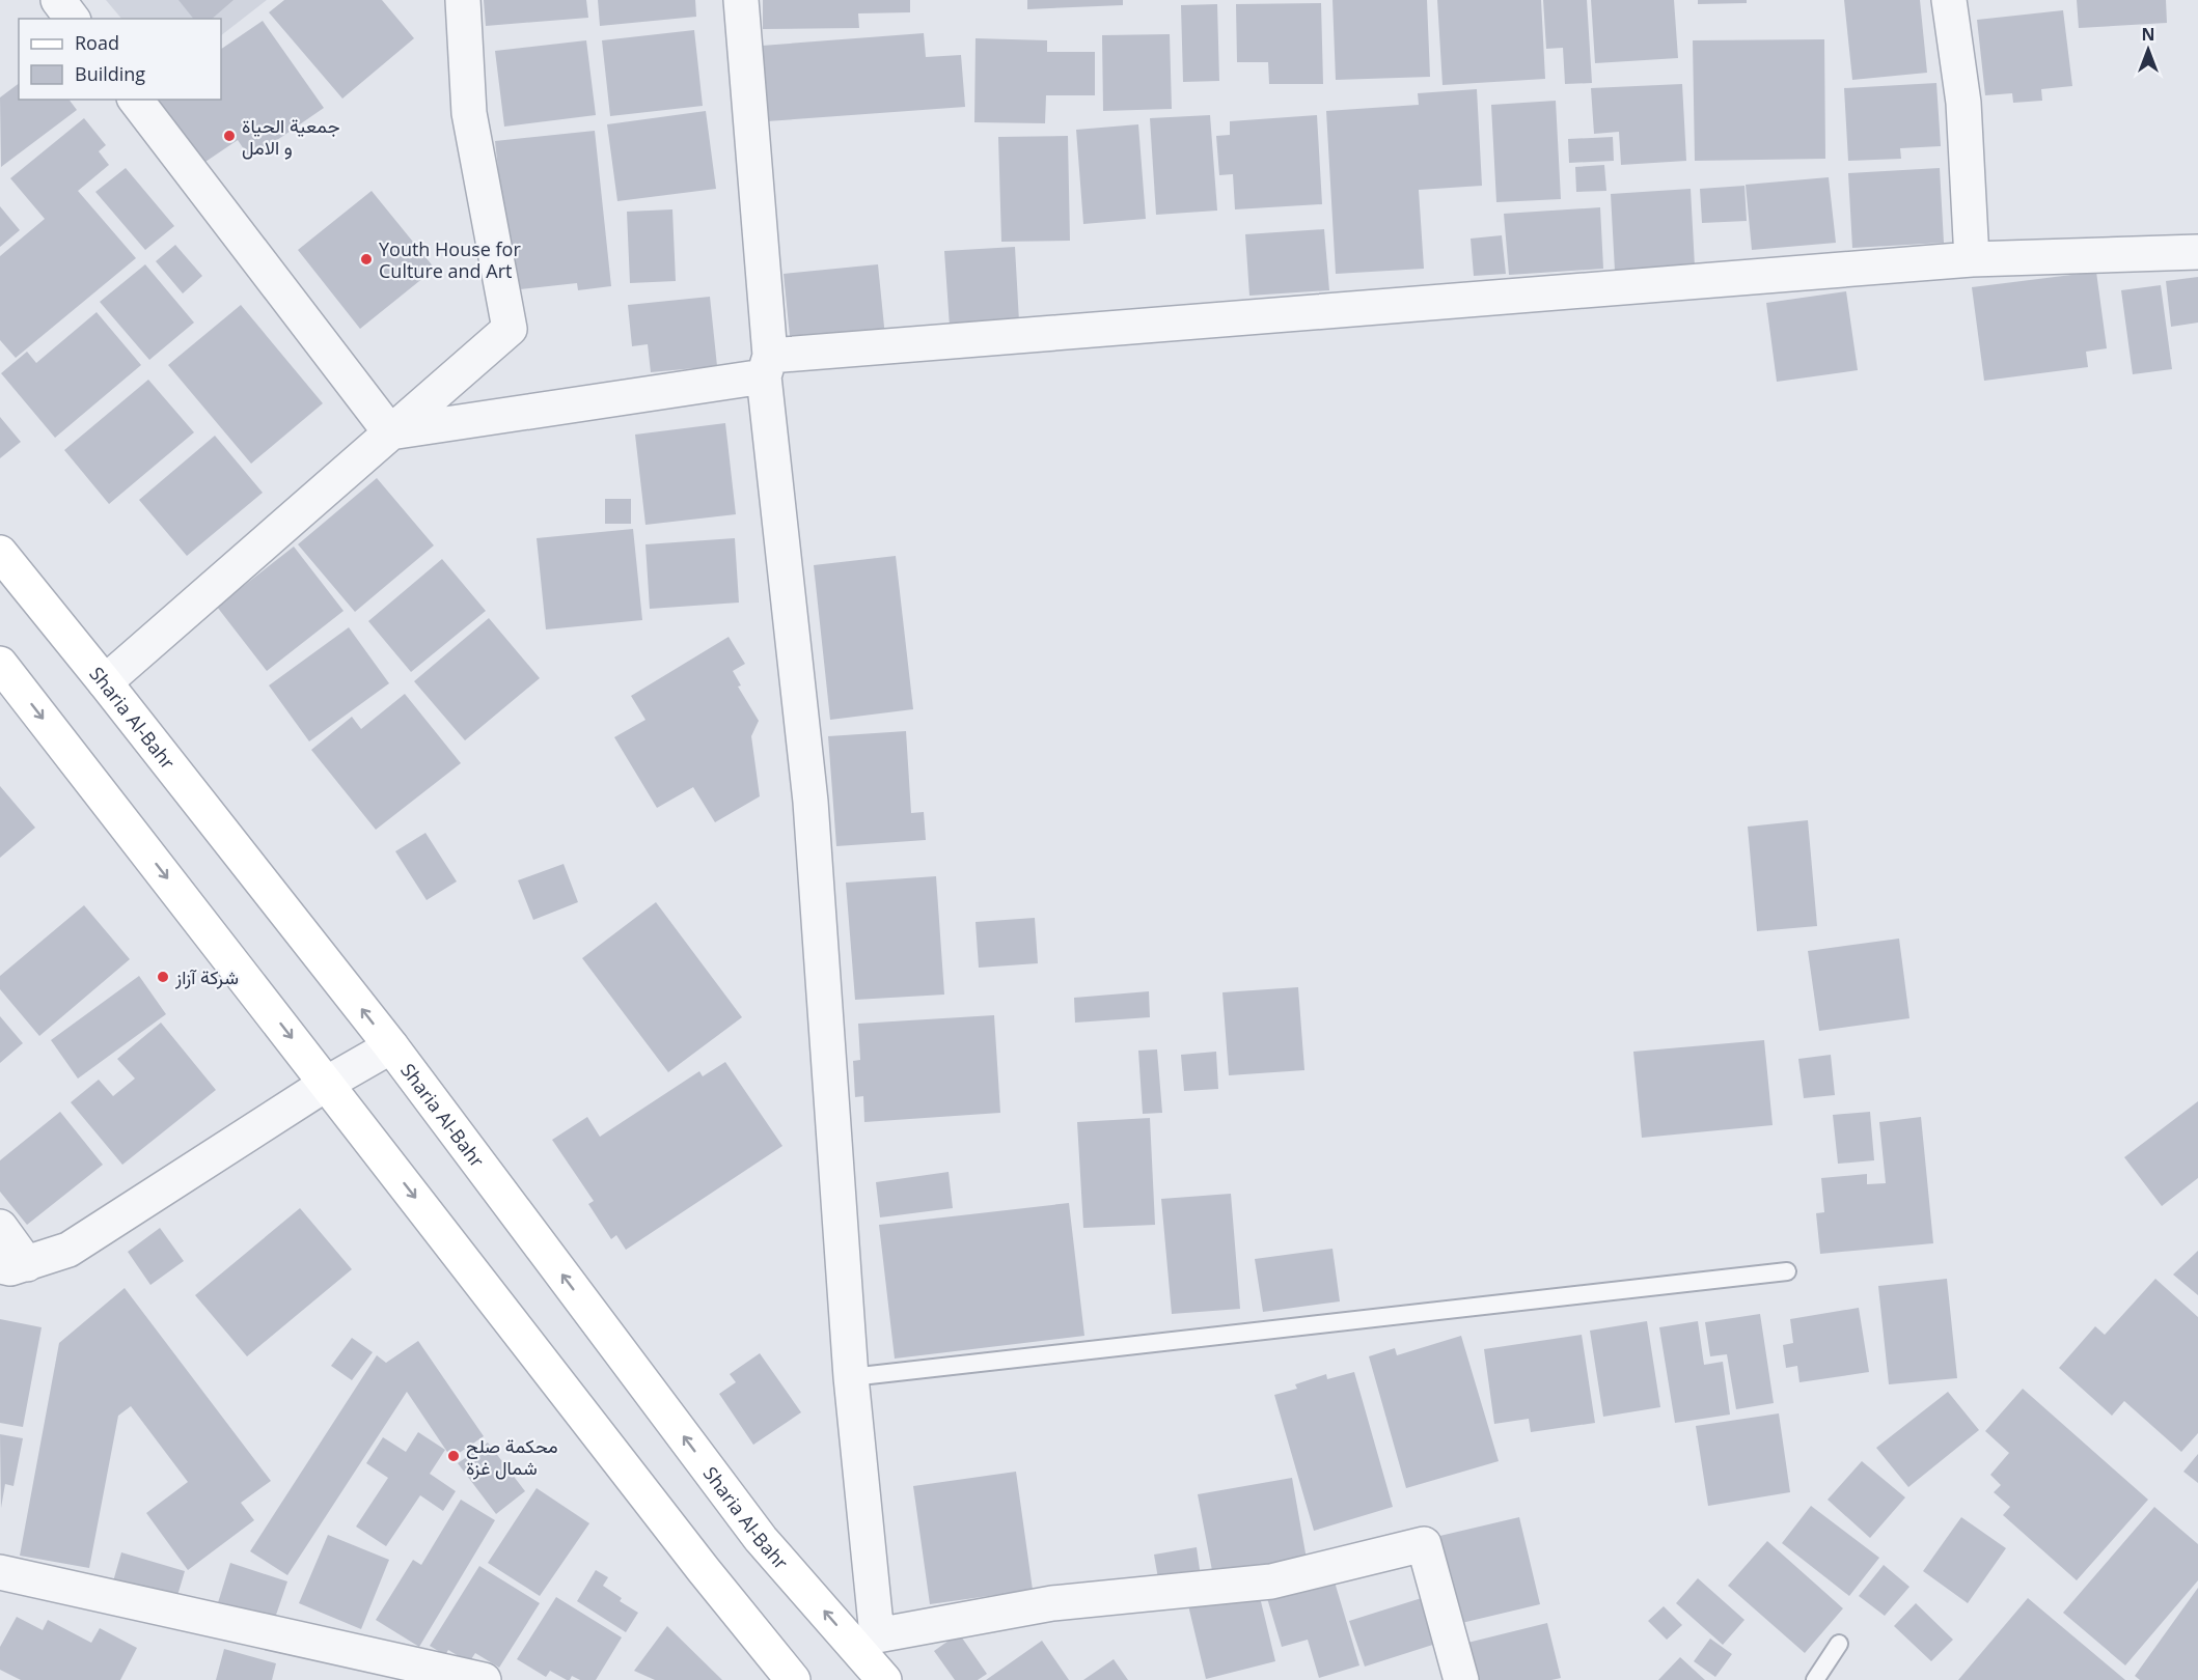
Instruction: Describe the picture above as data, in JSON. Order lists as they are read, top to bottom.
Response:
{
  "streets": {
    "main road": ["Sharia Al-Bahr"]
  },
  "places": [
    "جمعية الحياة و الامل",
    "Youth House for Culture and Art",
    "شركة آزاز",
    "محكمة صلح شمال غزة"
  ],
  "legend": ["Road", "Building"],
  "north": "top"
}
